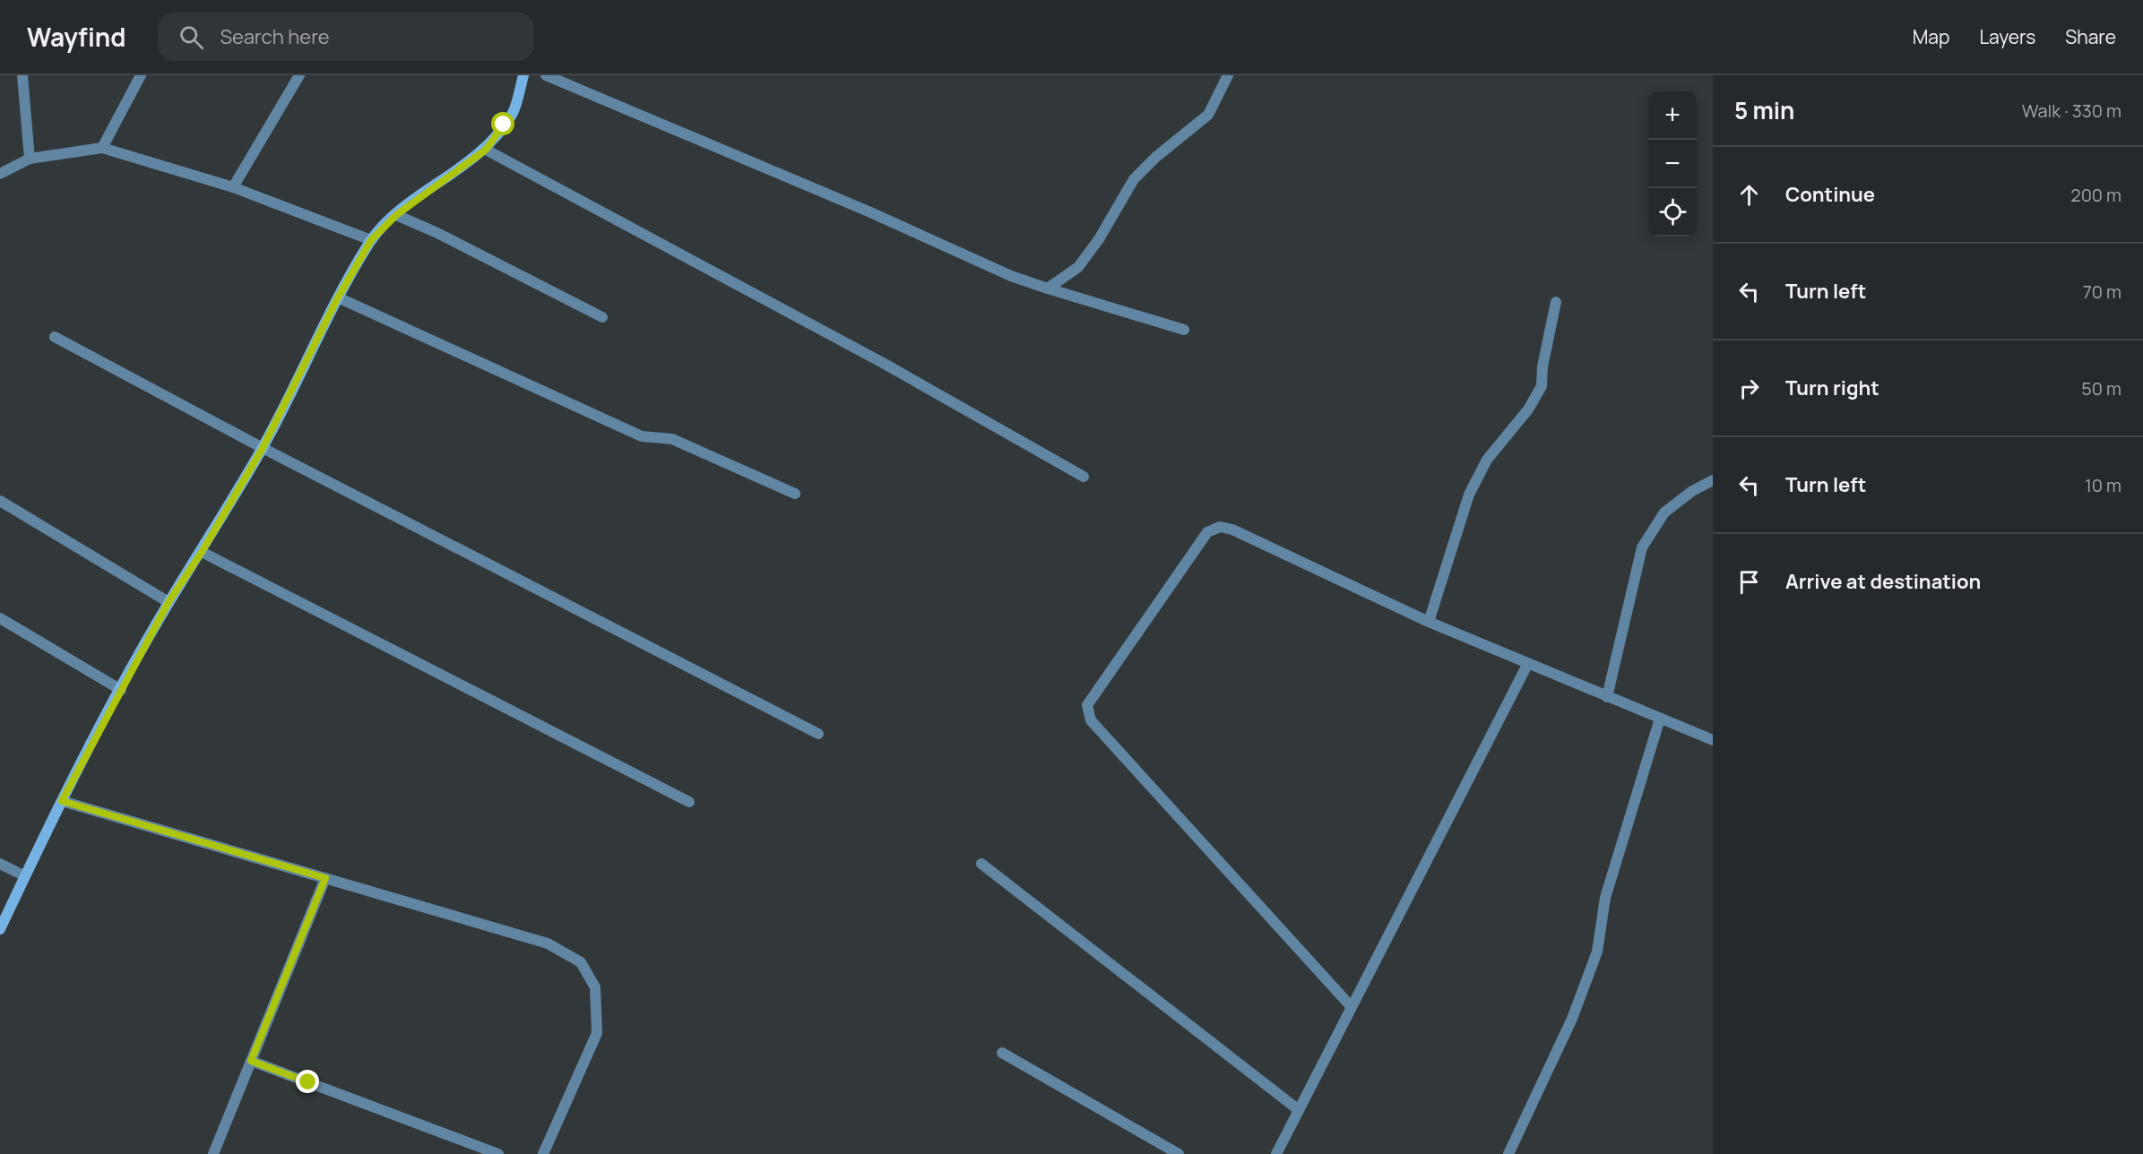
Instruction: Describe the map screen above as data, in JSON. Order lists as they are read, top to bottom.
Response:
{
  "page": {
    "header": "Wayfind",
    "search": "Search here",
    "nav": ["Map", "Layers", "Share"],
    "heading": ["5 min", "Walk · 330 m"],
    "map_buttons": ["+", "−"],
    "list": [
      ["Continue", "200 m"],
      ["Turn left", "70 m"],
      ["Turn right", "50 m"],
      ["Turn left", "10 m"],
      "Arrive at destination"
    ]
  }
}
